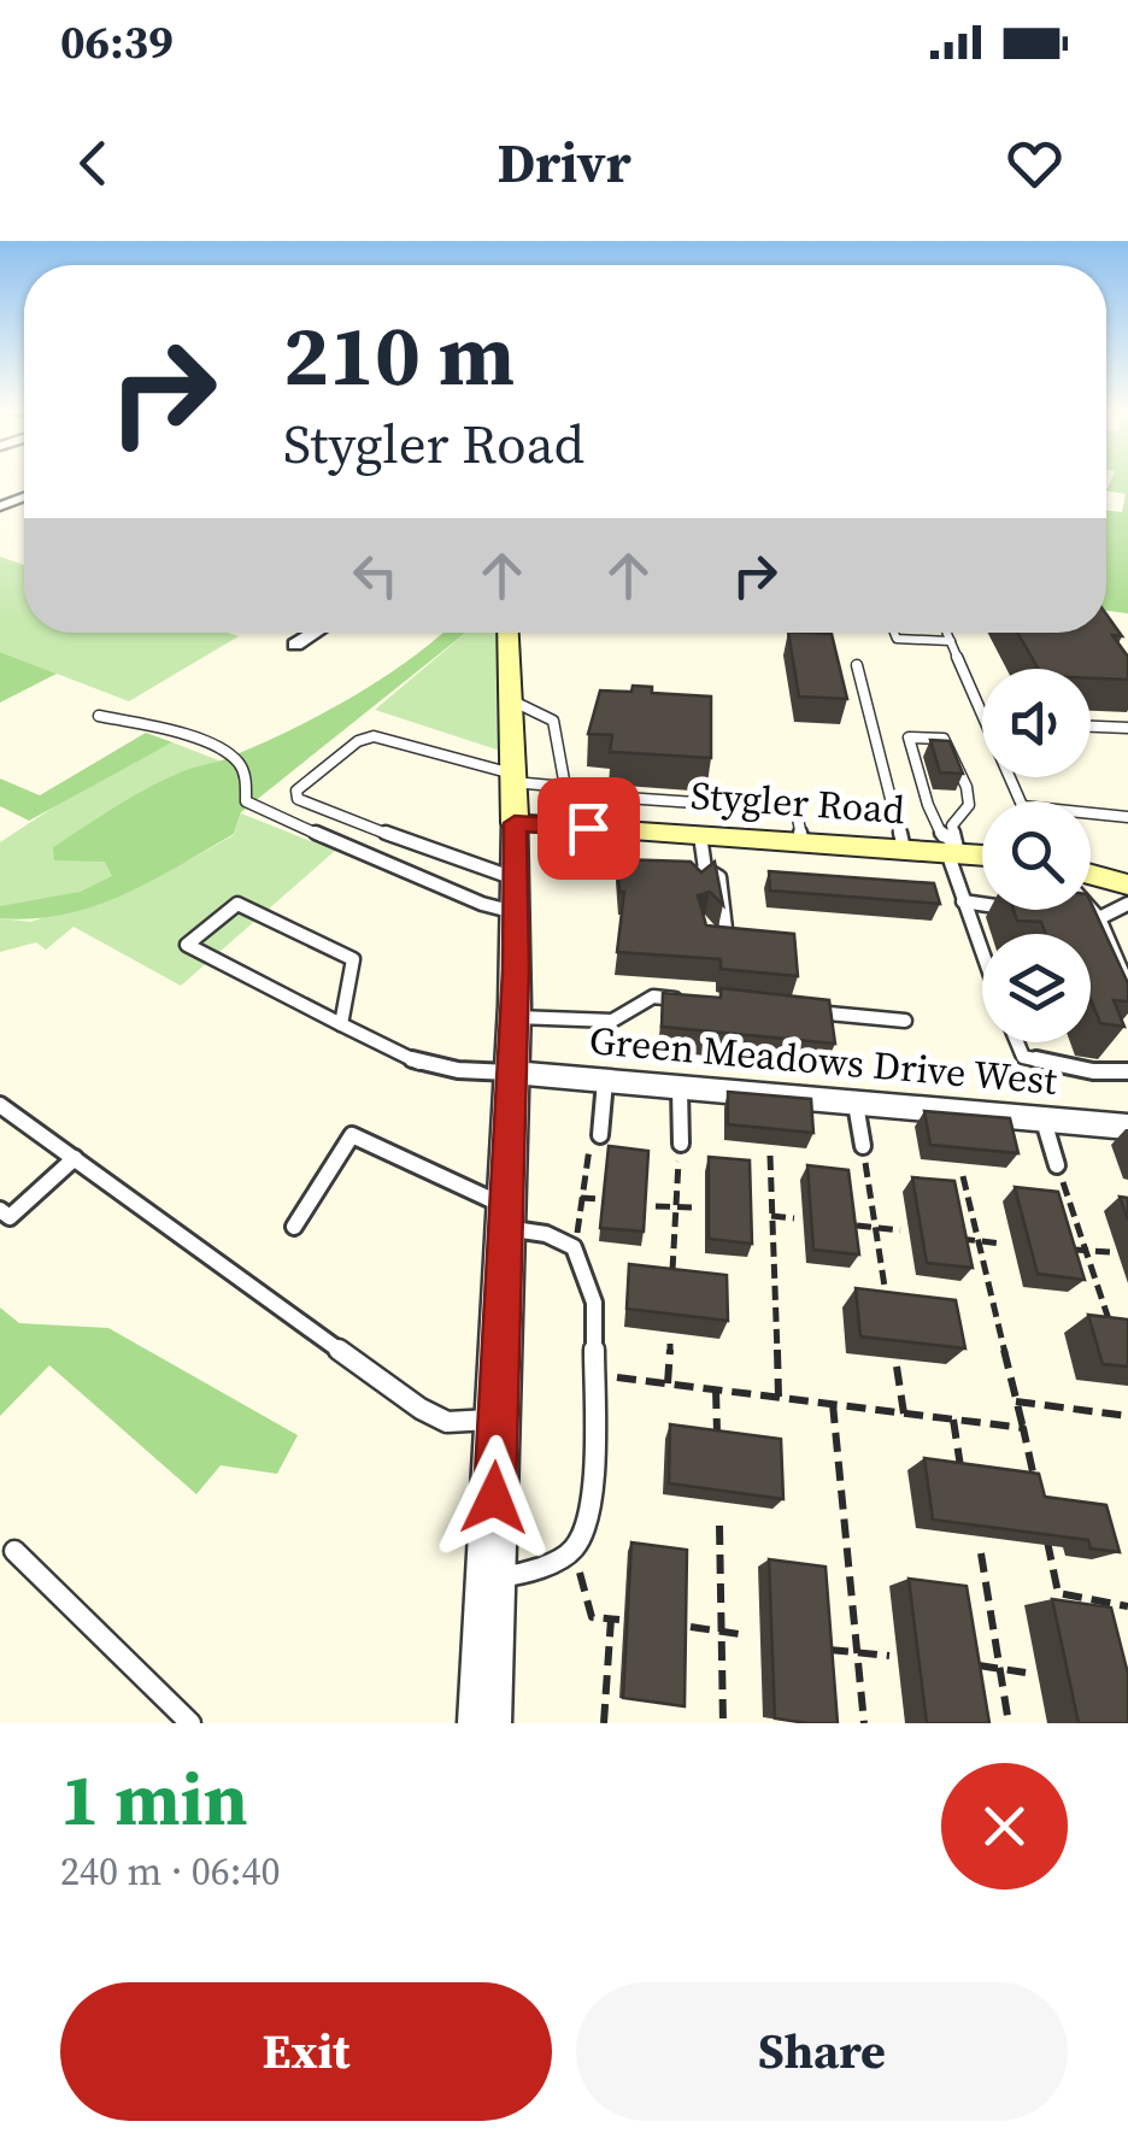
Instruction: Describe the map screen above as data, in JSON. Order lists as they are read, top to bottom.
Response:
{
  "streets": {
    "main road": ["Stygler Road"],
    "street": ["Green Meadows Drive West"]
  },
  "page": {
    "status": "06:39",
    "header": "Drivr",
    "turn": ["210 m", "Stygler Road"],
    "heading": ["1 min", "240 m · 06:40"],
    "buttons": ["Exit", "Share"]
  }
}
